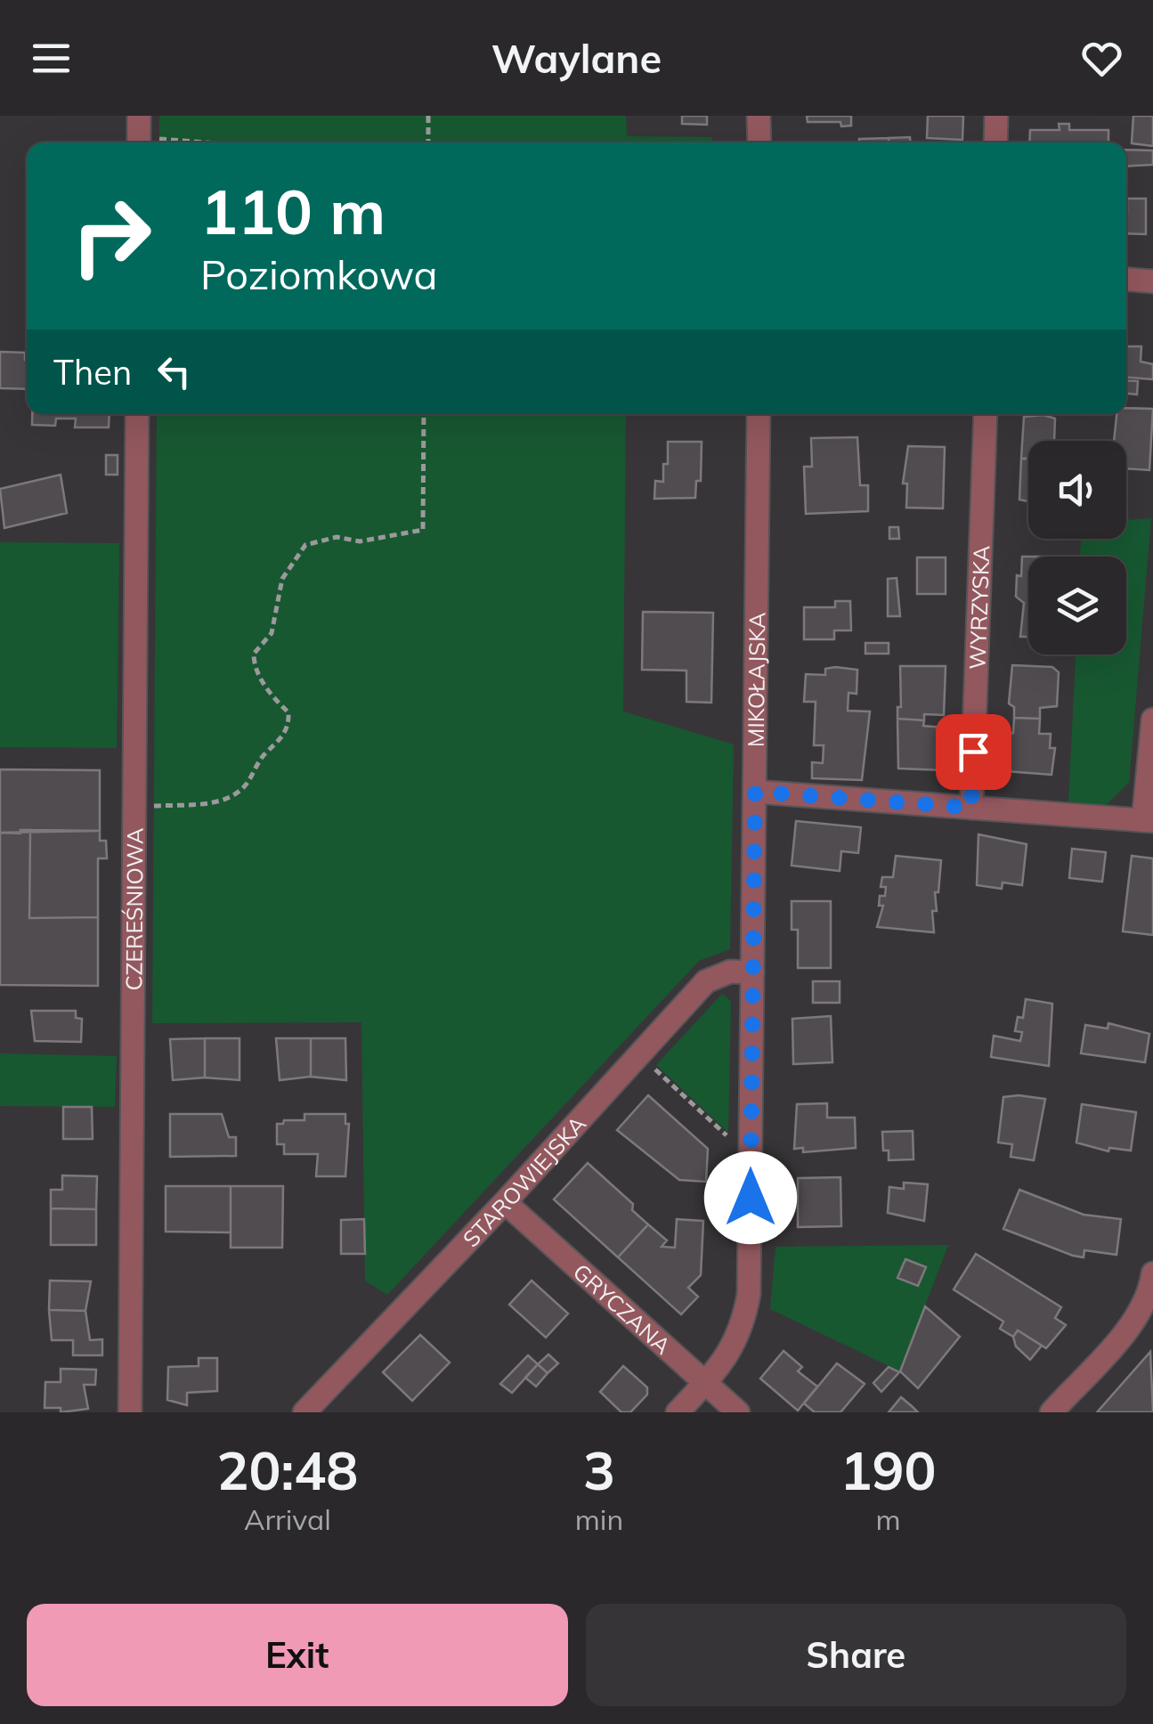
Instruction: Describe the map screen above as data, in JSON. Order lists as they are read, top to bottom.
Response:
{
  "streets": {
    "street": [
      "WYRZYSKA",
      "MIKOŁAJSKA",
      "CZEREŚNIOWA",
      "STAROWIEJSKA",
      "GRYCZANA"
    ]
  },
  "crossings": [
    ["MIKOŁAJSKA", "STAROWIEJSKA"],
    ["MIKOŁAJSKA", "GRYCZANA"],
    ["STAROWIEJSKA", "GRYCZANA"]
  ],
  "page": {
    "header": "Waylane",
    "turn": ["110 m", "Poziomkowa"],
    "then": "Then",
    "eta": [
      "20:48",
      "Arrival",
      "3",
      "min",
      "190",
      "m"
    ],
    "buttons": ["Exit", "Share"]
  }
}
